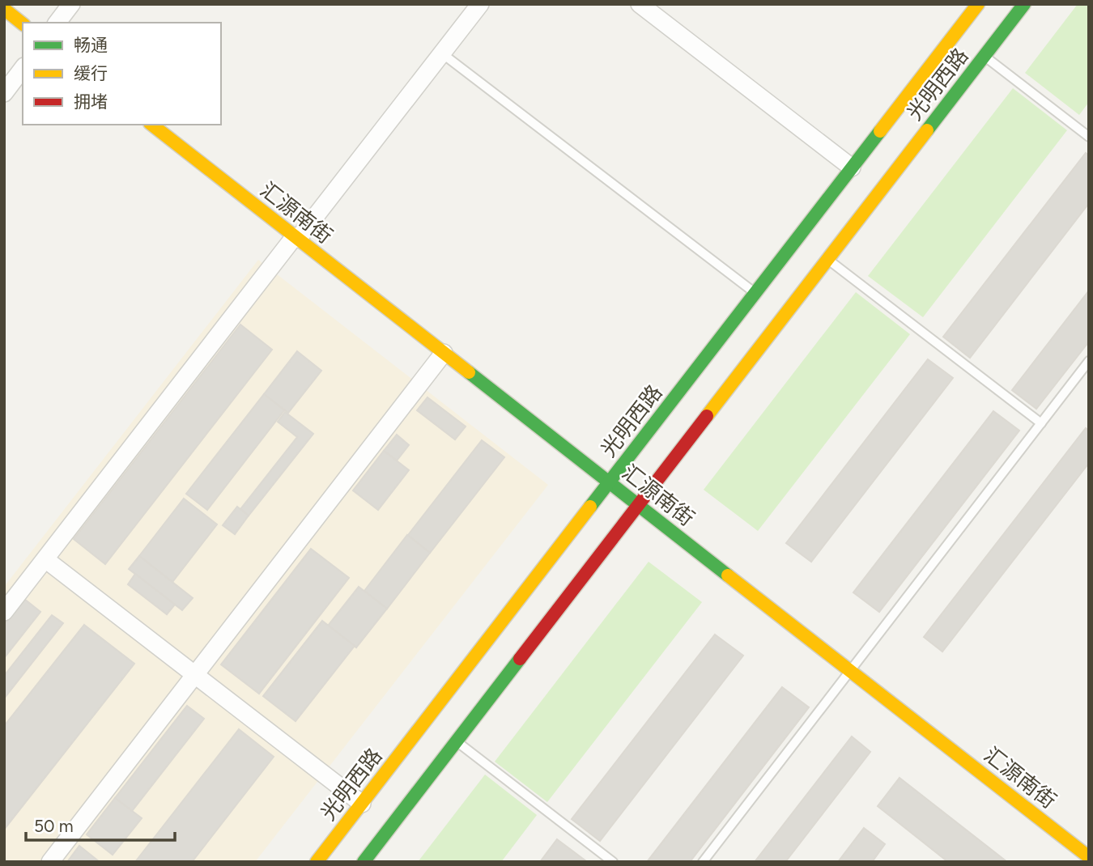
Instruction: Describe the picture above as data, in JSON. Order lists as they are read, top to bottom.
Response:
{
  "streets": {
    "main road": ["光明西路", "汇源南街"]
  },
  "crossings": [
    ["光明西路", "汇源南街"]
  ],
  "legend": ["畅通", "缓行", "拥堵"],
  "scale_bar": "50 m"
}
